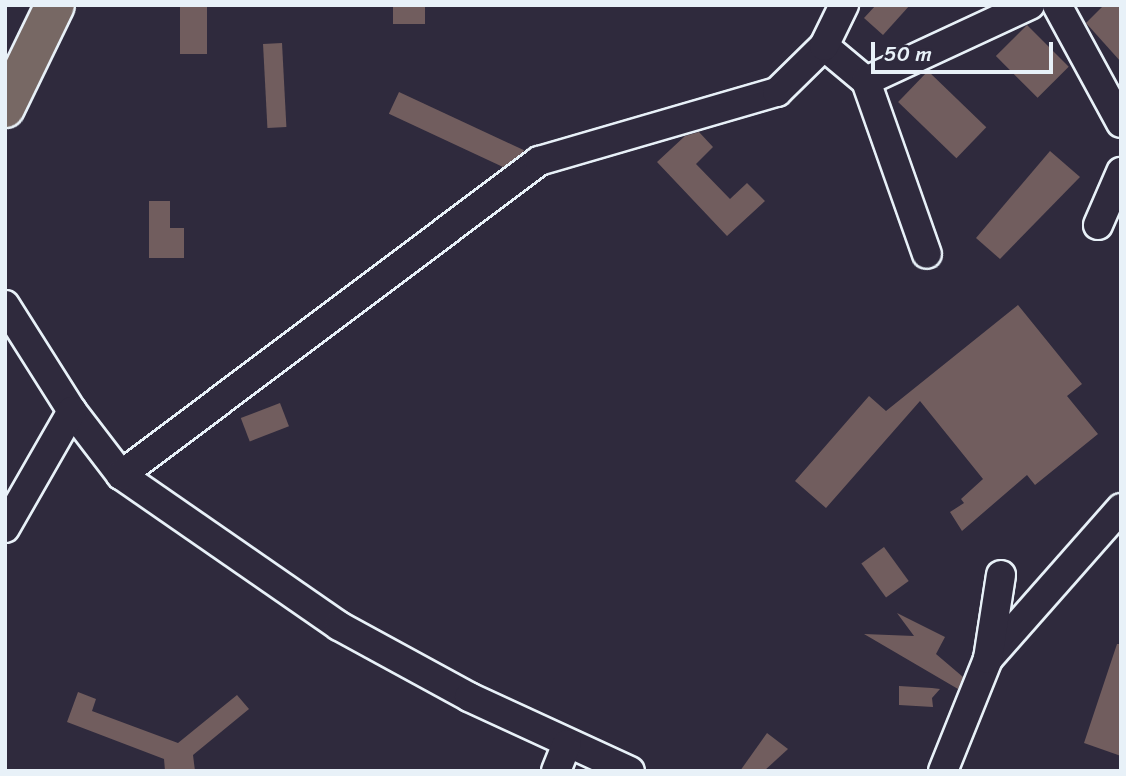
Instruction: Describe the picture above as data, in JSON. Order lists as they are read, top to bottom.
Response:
{
  "scale_bar": "50 m"
}
